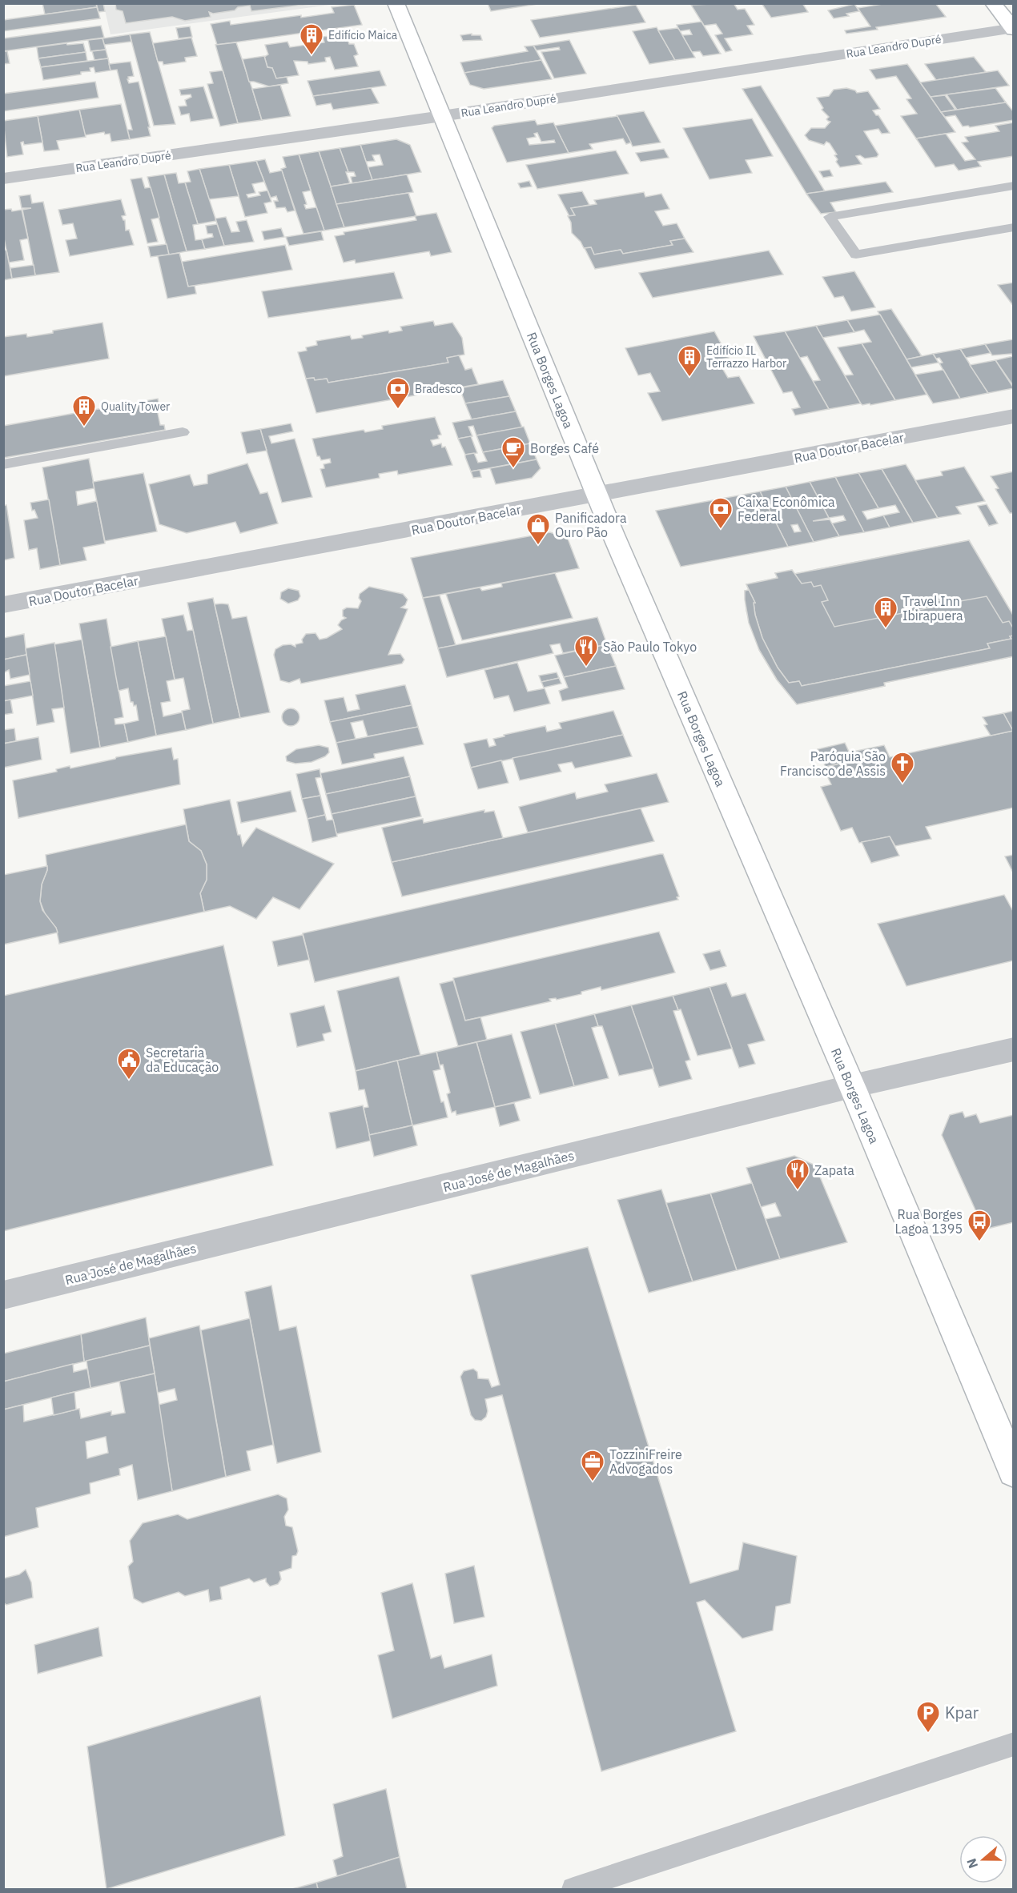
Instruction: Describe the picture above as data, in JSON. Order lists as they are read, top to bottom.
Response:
{
  "streets": {
    "street": [
      "Rua Leandro Dupré",
      "Rua Borges Lagoa",
      "Rua Doutor Bacelar",
      "Rua José de Magalhães"
    ]
  },
  "crossings": [
    ["Rua Leandro Dupré", "Rua Borges Lagoa"],
    ["Rua Borges Lagoa", "Rua Doutor Bacelar"],
    ["Rua Borges Lagoa", "Rua José de Magalhães"]
  ],
  "places": {
    "building": [
      "Edifício Maica",
      "Edifício IL Terrazzo Harbor",
      "Quality Tower",
      "Travel Inn Ibirapuera"
    ],
    "bank": ["Bradesco", "Caixa Econômica Federal"],
    "cafe": ["Borges Café"],
    "shop": ["Panificadora Ouro Pão"],
    "restaurant": ["São Paulo Tokyo", "Zapata"],
    "church": ["Paróquia São Francisco de Assis"],
    "public building": ["Secretaria da Educação"],
    "bus stop": ["Rua Borges Lagoa 1395"],
    "office": ["TozziniFreire Advogados"],
    "parking": ["Kpar"]
  },
  "north": "left"
}
